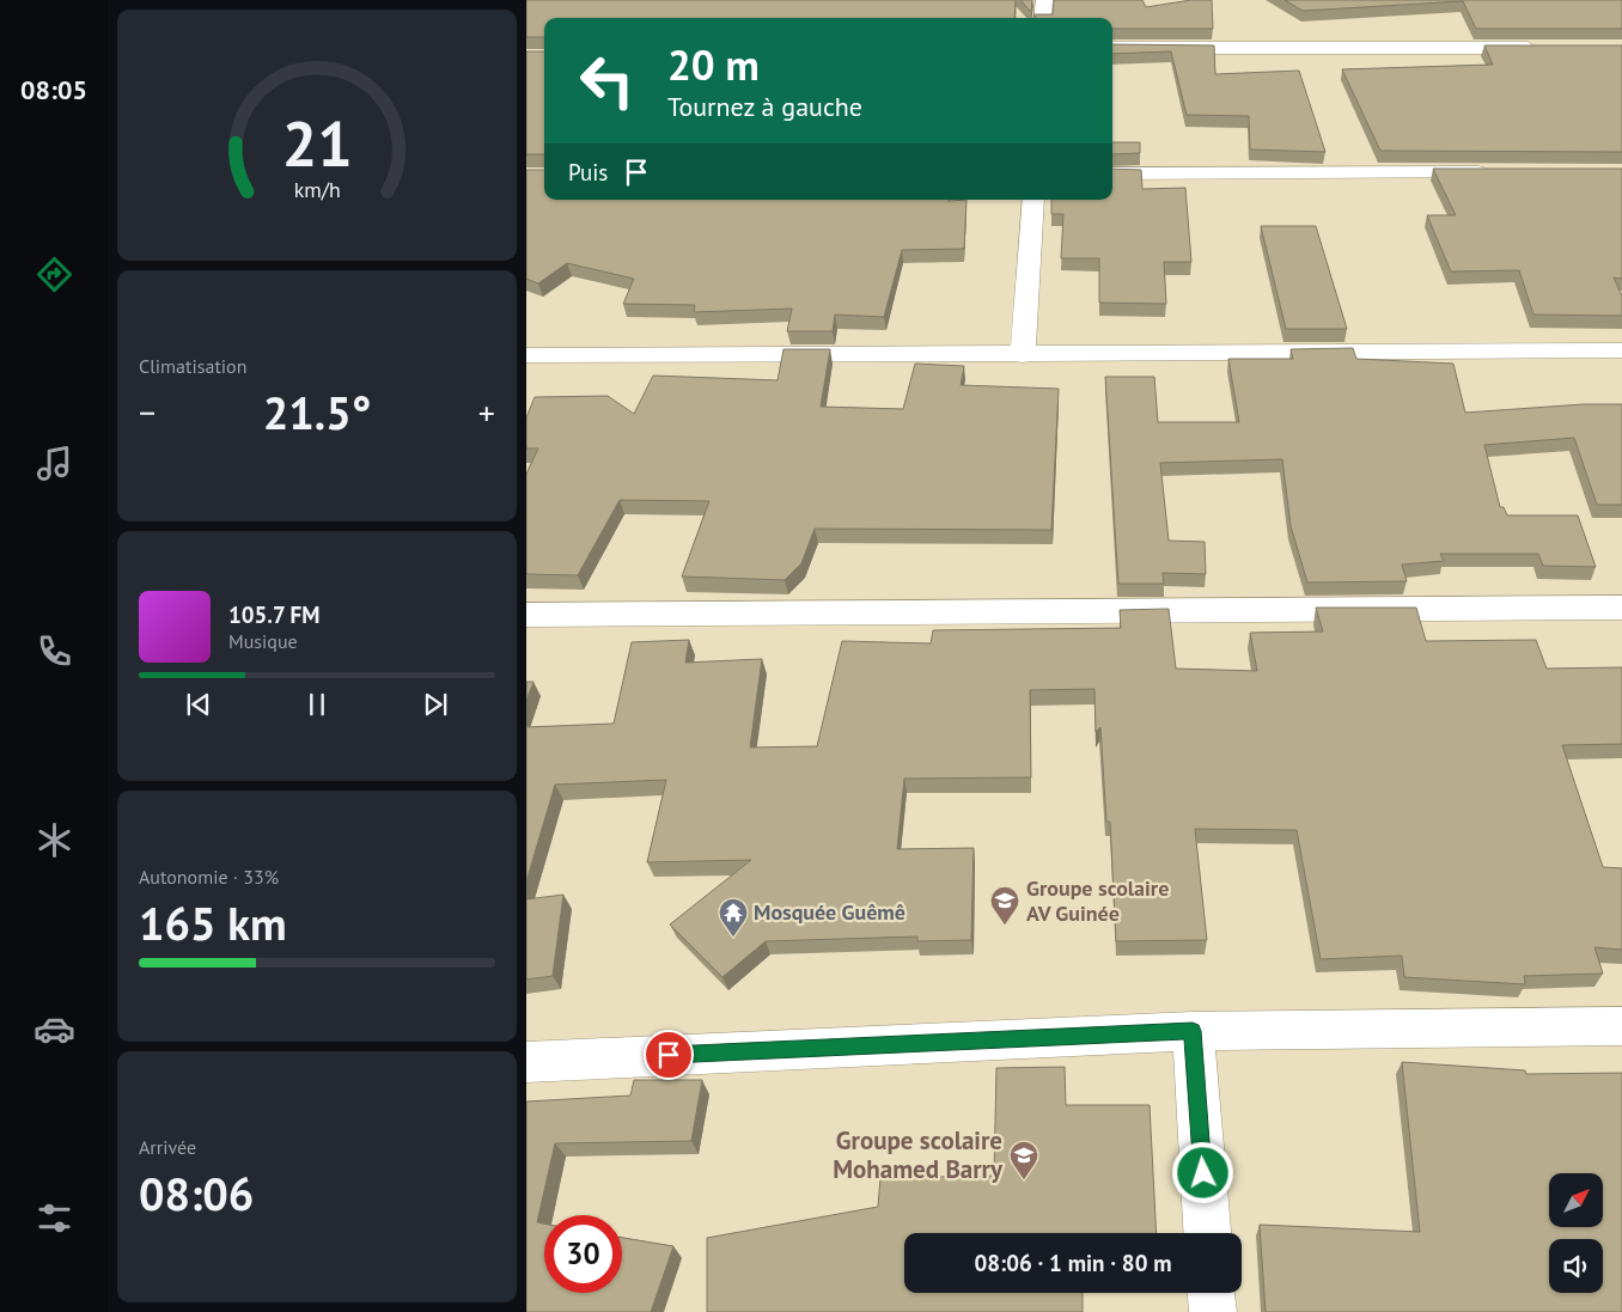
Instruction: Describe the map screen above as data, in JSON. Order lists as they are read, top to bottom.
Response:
{
  "places": {
    "school or university": ["Groupe scolaire AV Guinée", "Groupe scolaire Mohamed Barry"],
    "temple": ["Mosquée Guêmê"]
  },
  "north": "top right",
  "page": {
    "tabs": "08:05",
    "turn": ["20 m", "Tournez à gauche"],
    "then": "Puis",
    "tile": [
      "Climatisation",
      ["Autonomie · 33%", "165 km"],
      ["Arrivée", "08:06"]
    ],
    "heat": ["−", "21.5°", "+"],
    "song": ["105.7 FM", "Musique"],
    "limit": "30",
    "trip": "08:06 · 1 min · 80 m",
    "gauge": ["21", "km/h"]
  }
}
